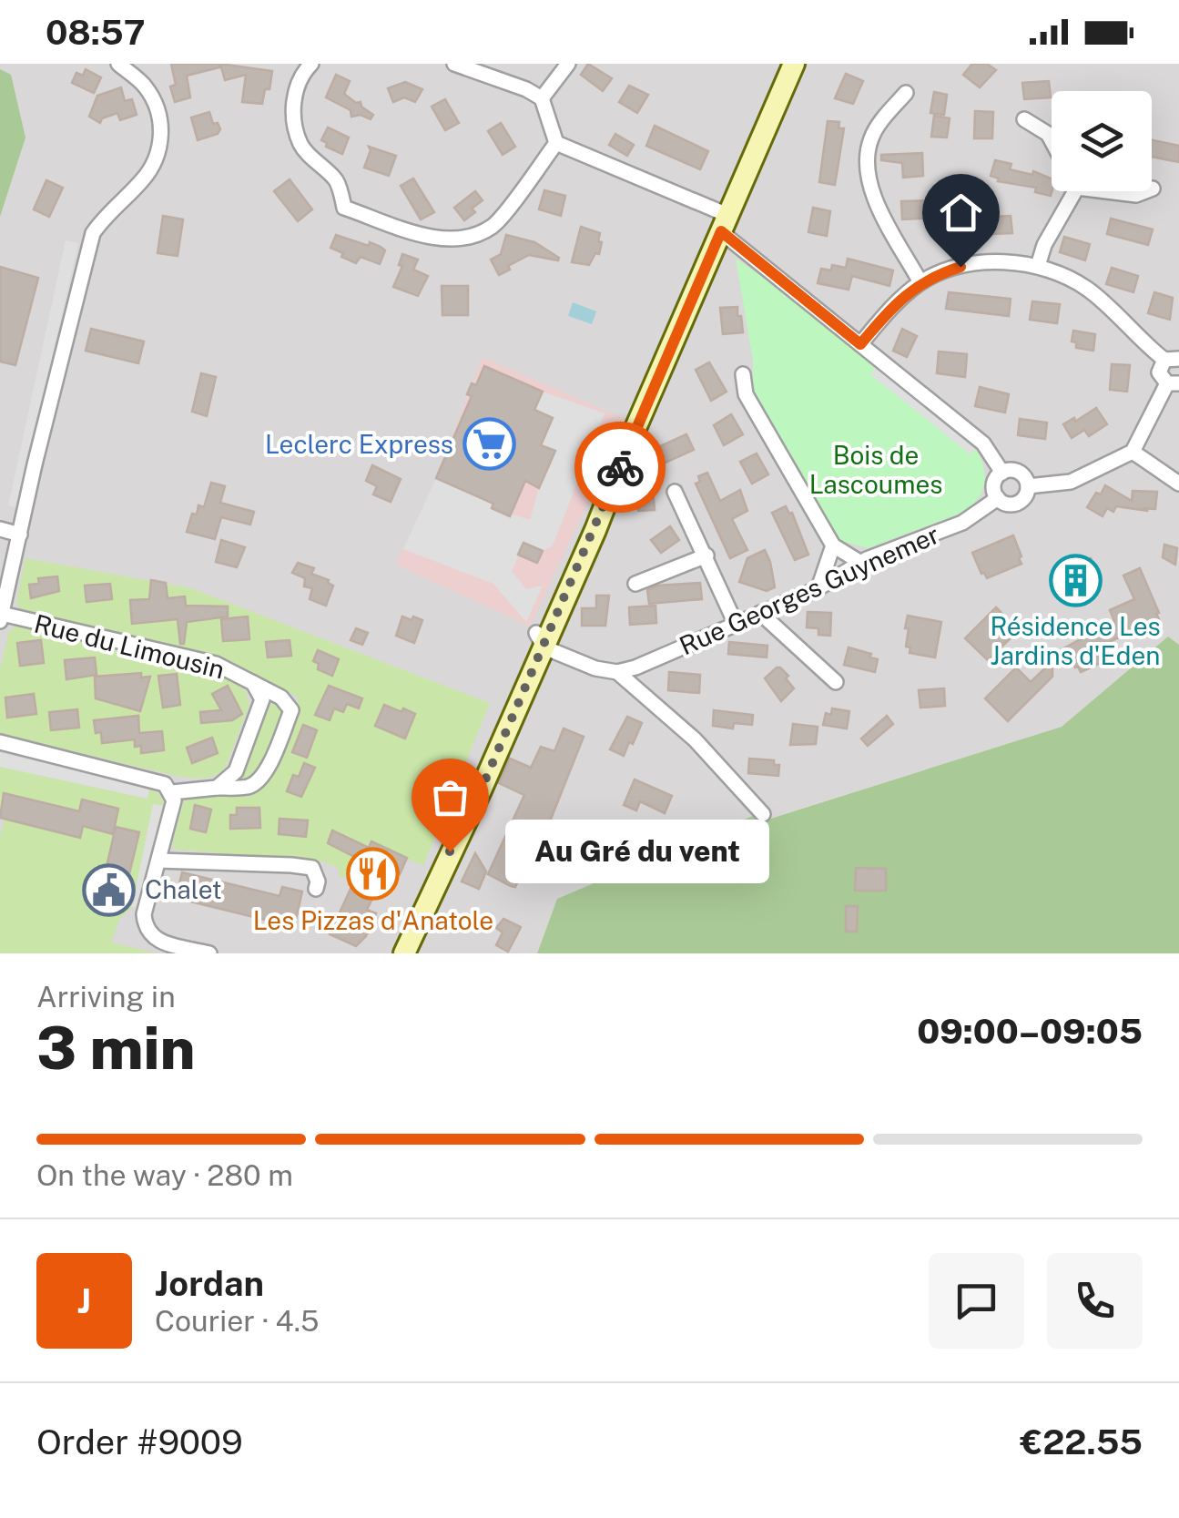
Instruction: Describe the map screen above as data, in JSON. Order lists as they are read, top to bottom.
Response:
{
  "streets": {
    "street": ["Rue Georges Guynemer", "Rue du Limousin"]
  },
  "parks": ["Bois de Lascoumes"],
  "places": {
    "supermarket": ["Leclerc Express"],
    "building": ["Résidence Les Jardins d'Eden"],
    "other": ["Au Gré du vent"],
    "restaurant": ["Les Pizzas d'Anatole"],
    "public building": ["Chalet"]
  },
  "page": {
    "status": "08:57",
    "bubble": "Au Gré du vent",
    "heading": ["3 min", "Arriving in", "09:00–09:05"],
    "panel": [
      "Jordan",
      "Courier · 4.5",
      "Order #9009",
      "€22.55"
    ],
    "bar": "On the way · 280 m",
    "round": "J"
  }
}
